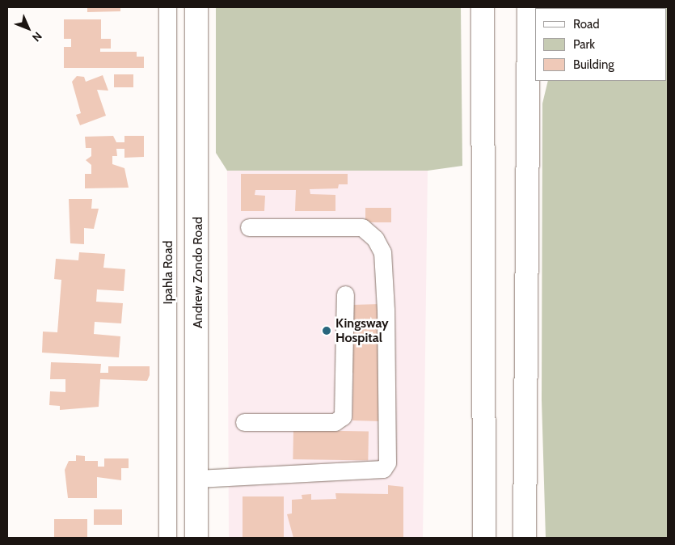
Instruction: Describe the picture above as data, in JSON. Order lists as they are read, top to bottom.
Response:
{
  "streets": {
    "main road": ["Andrew Zondo Road"],
    "street": ["Ipahla Road"]
  },
  "places": ["Kingsway Hospital"],
  "legend": ["Road", "Park", "Building"],
  "north": "bottom right"
}
